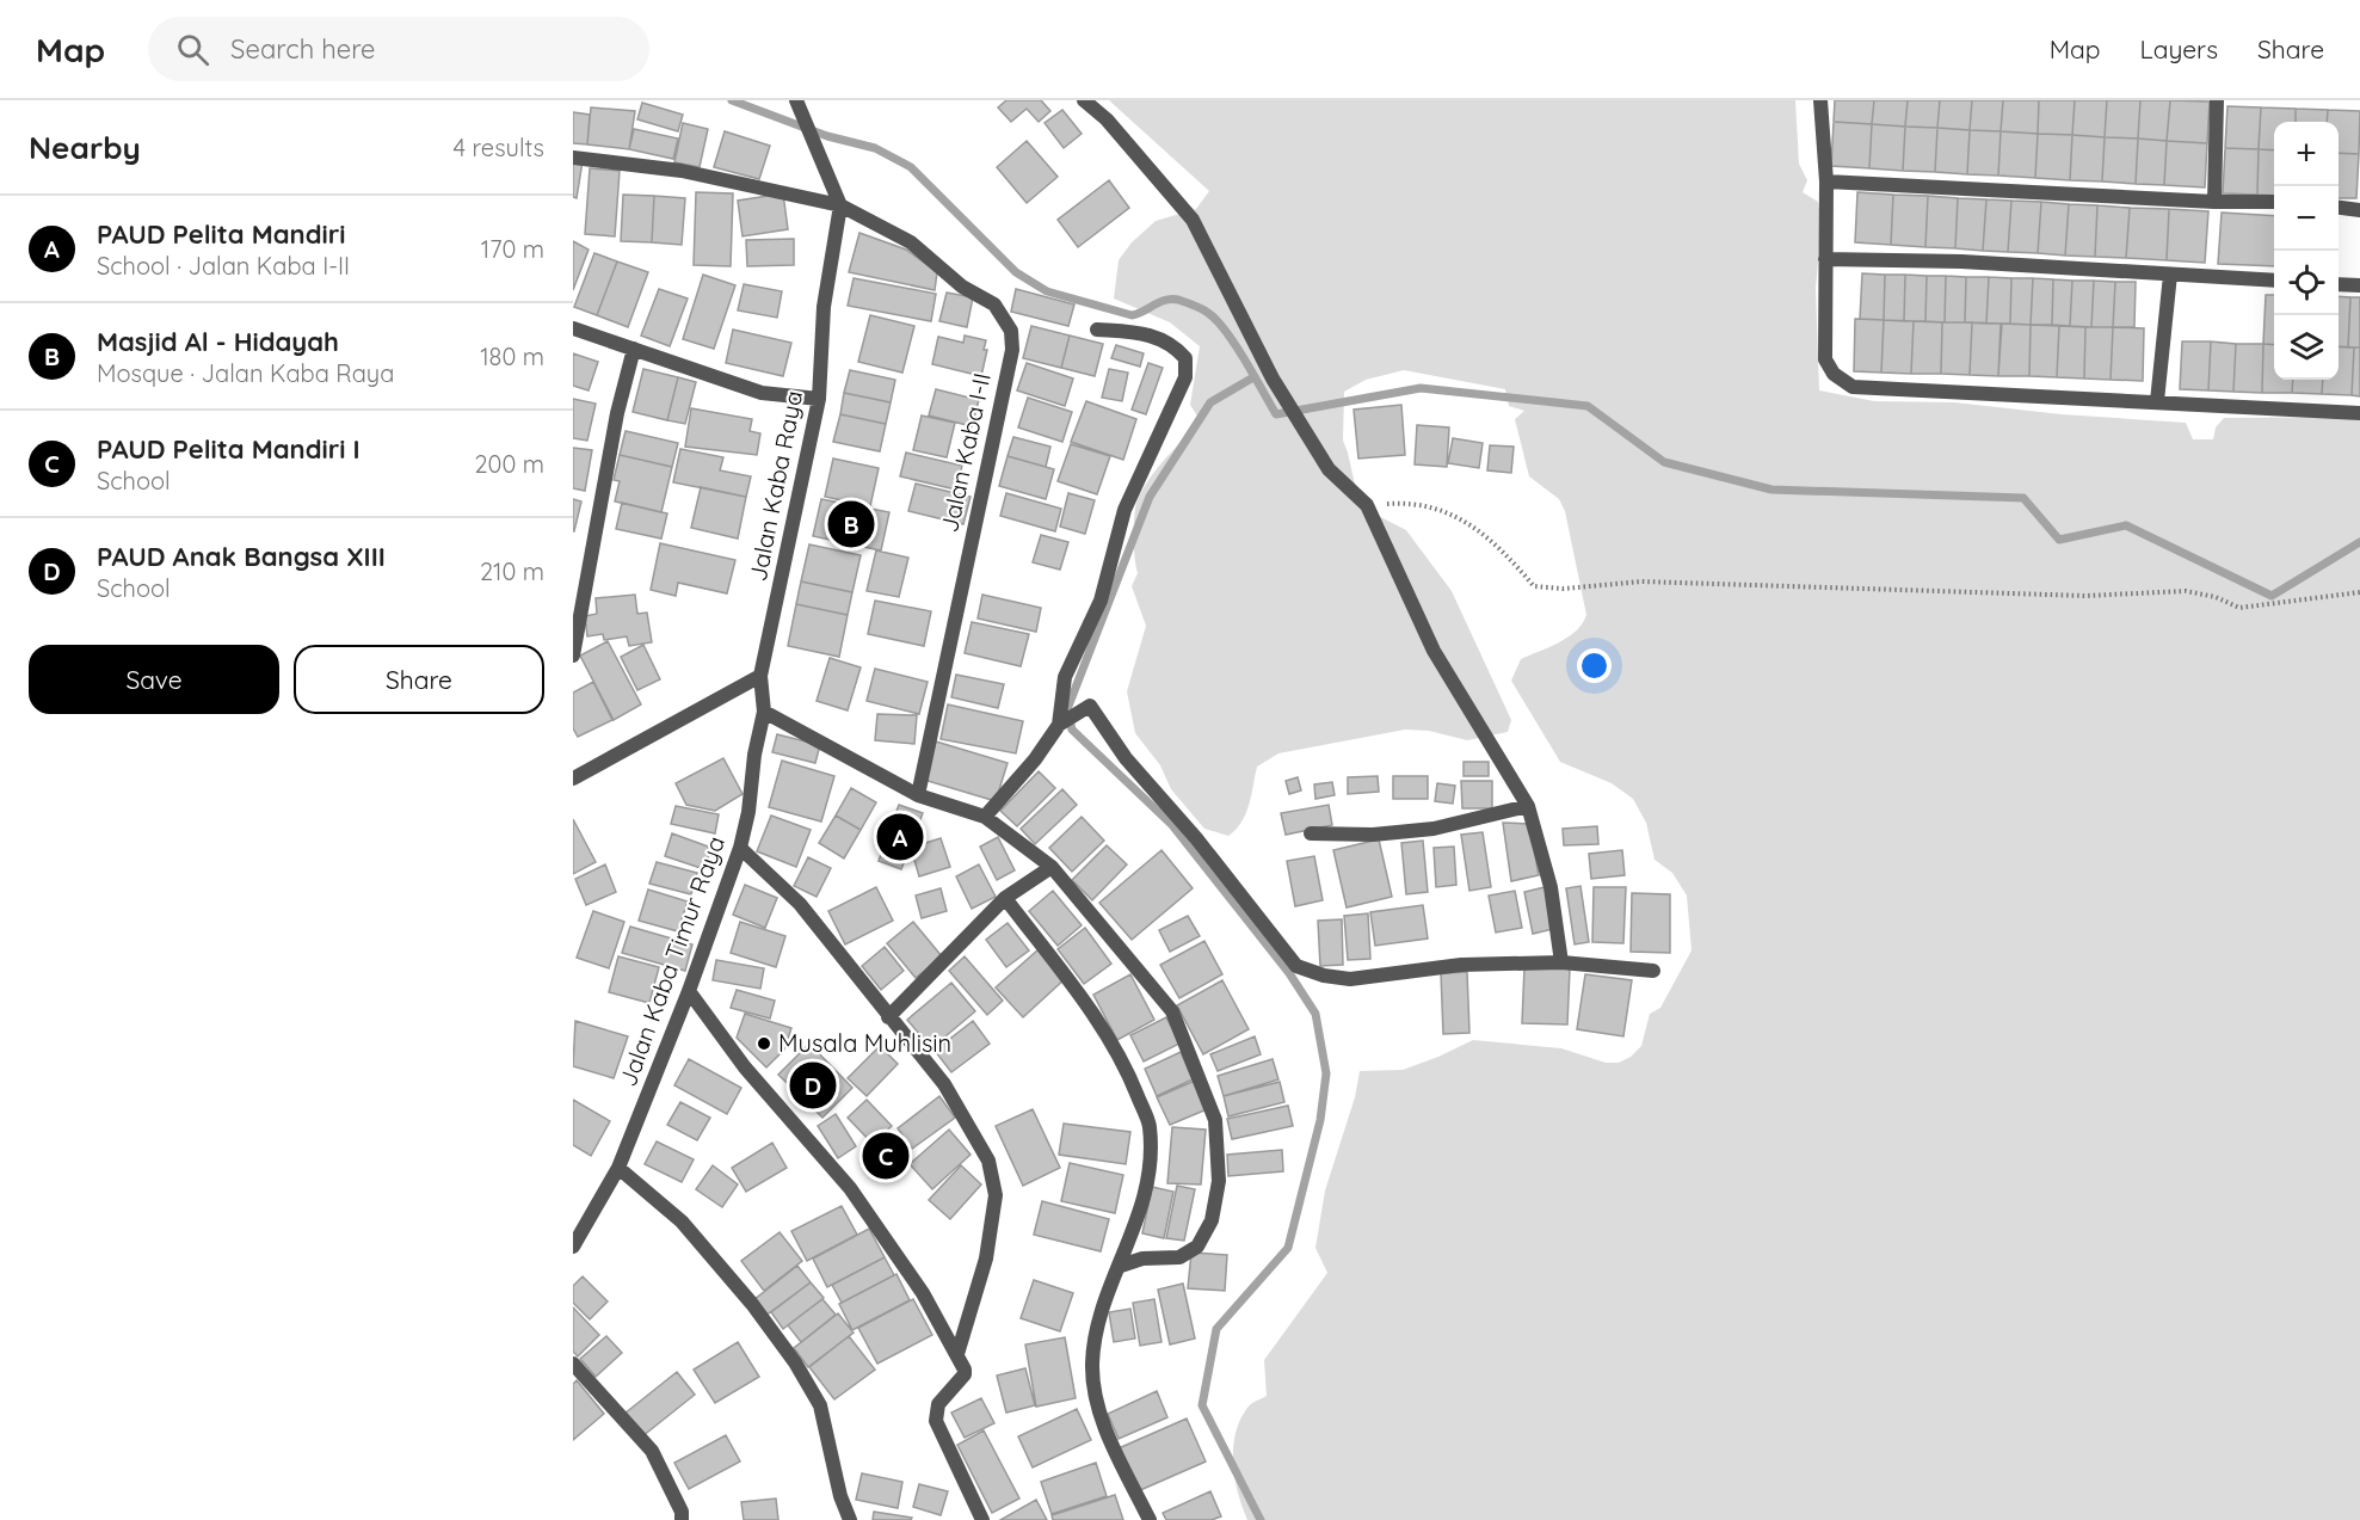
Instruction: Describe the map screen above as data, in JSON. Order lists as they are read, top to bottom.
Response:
{
  "streets": {
    "street": ["Jalan Kaba I-II", "Jalan Kaba Raya", "Jalan Kaba Timur Raya"]
  },
  "crossings": [
    ["Jalan Kaba I-II", "Jalan Kaba Raya"],
    ["Jalan Kaba Raya", "Jalan Kaba Timur Raya"]
  ],
  "places": ["Musala Muhlisin"],
  "page": {
    "header": "Map",
    "search": "Search here",
    "nav": ["Map", "Layers", "Share"],
    "heading": ["Nearby", "4 results"],
    "map_buttons": ["+", "−"],
    "list": [
      {
        "mark": "A",
        "name": "PAUD Pelita Mandiri",
        "note": "School · Jalan Kaba I-II",
        "value": "170 m"
      },
      {
        "mark": "B",
        "name": "Masjid Al - Hidayah",
        "note": "Mosque · Jalan Kaba Raya",
        "value": "180 m"
      },
      {
        "mark": "C",
        "name": "PAUD Pelita Mandiri I",
        "note": "School",
        "value": "200 m"
      },
      {
        "mark": "D",
        "name": "PAUD Anak Bangsa XIII",
        "note": "School",
        "value": "210 m"
      }
    ],
    "pins": [
      "B",
      "A",
      "D",
      "C"
    ],
    "buttons": ["Save", "Share"]
  }
}
